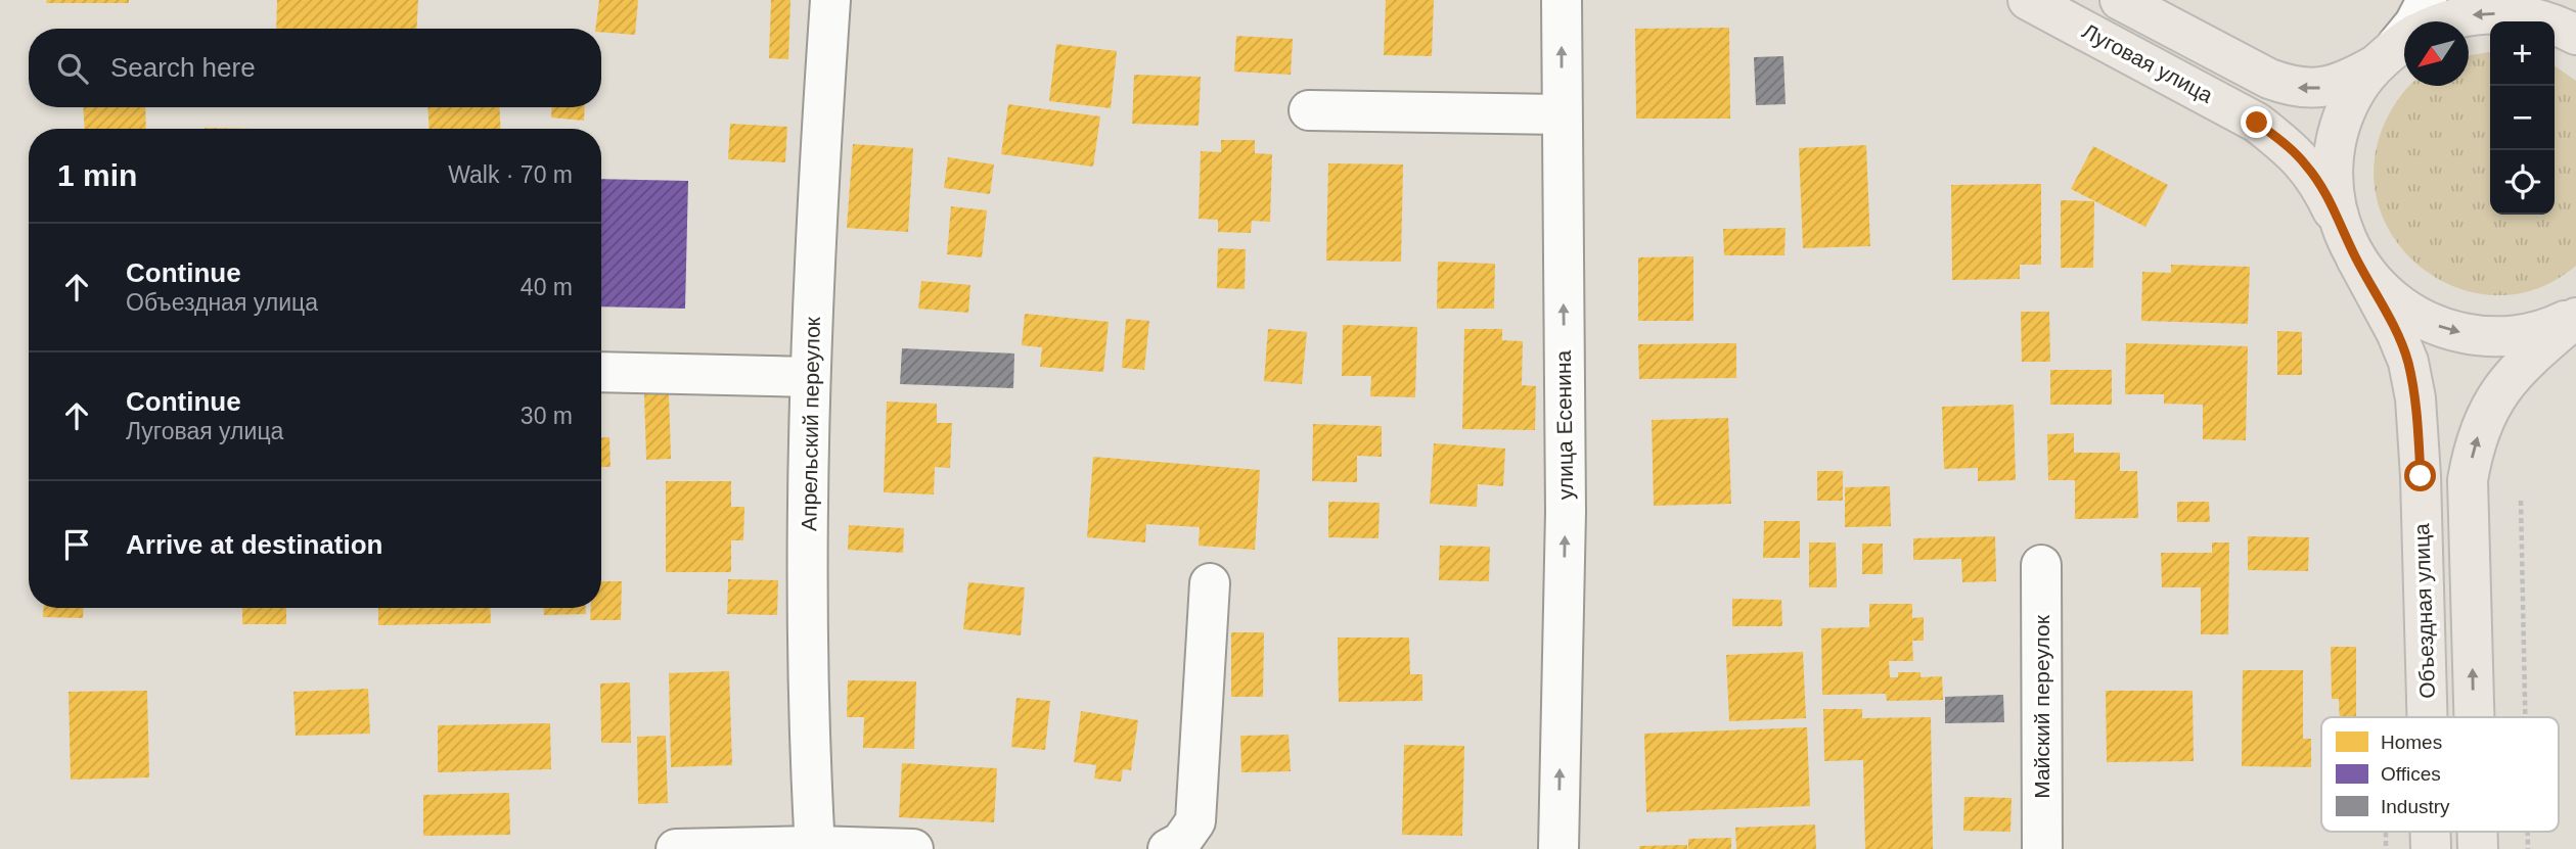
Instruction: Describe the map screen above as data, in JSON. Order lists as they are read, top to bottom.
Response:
{
  "streets": {
    "main road": ["Луговая улица", "Объездная улица"],
    "street": ["Апрельский переулок", "улица Есенина", "Майский переулок"]
  },
  "crossings": [
    ["Луговая улица", "Объездная улица"]
  ],
  "one_way": ["Луговая улица", "улица Есенина"],
  "legend": ["Homes", "Offices", "Industry"],
  "north": "bottom left",
  "page": {
    "map_buttons": ["+", "−"],
    "search": "Search here",
    "heading": ["1 min", "Walk · 70 m"],
    "list": [
      ["Continue", "Объездная улица", "40 m"],
      ["Continue", "Луговая улица", "30 m"],
      "Arrive at destination"
    ]
  }
}
